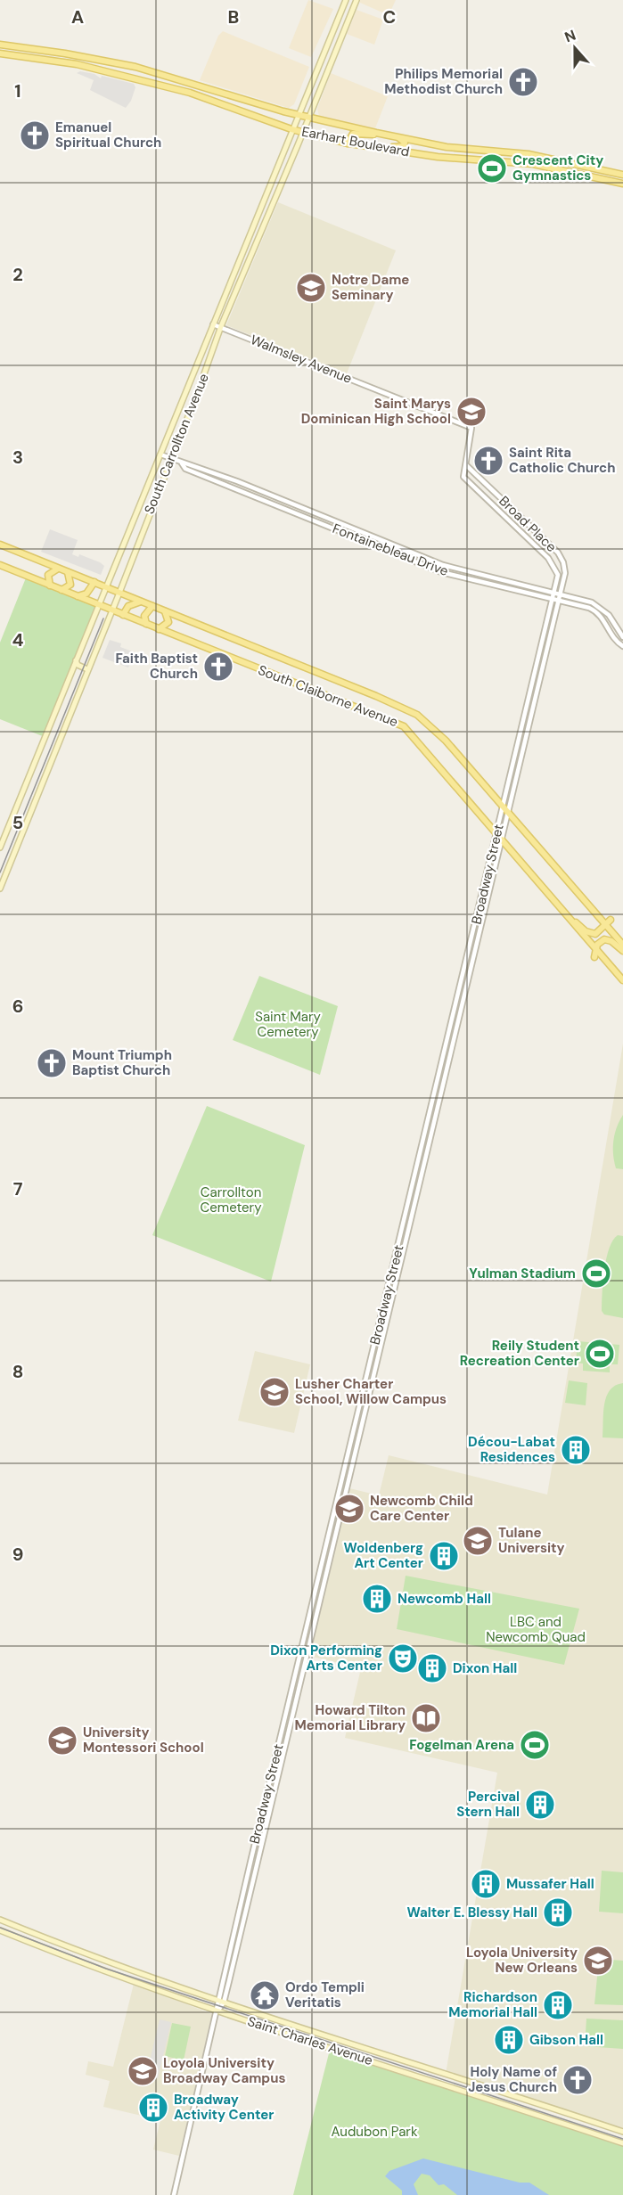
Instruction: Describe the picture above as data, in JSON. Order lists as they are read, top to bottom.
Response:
{
  "streets": {
    "main road": [
      "Earhart Boulevard",
      "South Carrollton Avenue",
      "South Claiborne Avenue",
      "Saint Charles Avenue"
    ],
    "street": [
      "Walmsley Avenue",
      "Broad Place",
      "Fontainebleau Drive",
      "Broadway Street"
    ]
  },
  "crossings": [
    ["Earhart Boulevard", "South Carrollton Avenue"],
    ["Walmsley Avenue", "South Carrollton Avenue"],
    ["Walmsley Avenue", "Broad Place"],
    ["South Carrollton Avenue", "Fontainebleau Drive"],
    ["South Carrollton Avenue", "South Claiborne Avenue"],
    ["Broad Place", "Fontainebleau Drive"],
    ["Broad Place", "Broadway Street"],
    ["Fontainebleau Drive", "Broadway Street"],
    ["South Claiborne Avenue", "Broadway Street"],
    ["Broadway Street", "Saint Charles Avenue"]
  ],
  "parks": [
    "Saint Mary Cemetery",
    "Carrollton Cemetery",
    "LBC and Newcomb Quad",
    "Audubon Park"
  ],
  "places": {
    "church": [
      "Philips Memorial Methodist Church",
      "Emanuel Spiritual Church",
      "Saint Rita Catholic Church",
      "Faith Baptist Church",
      "Mount Triumph Baptist Church",
      "Holy Name of Jesus Church"
    ],
    "sports": [
      "Crescent City Gymnastics",
      "Yulman Stadium",
      "Reily Student Recreation Center",
      "Fogelman Arena"
    ],
    "school or university": [
      "Notre Dame Seminary",
      "Saint Marys Dominican High School",
      "Lusher Charter School, Willow Campus",
      "Newcomb Child Care Center",
      "Tulane University",
      "University Montessori School",
      "Loyola University New Orleans",
      "Loyola University Broadway Campus"
    ],
    "building": [
      "Décou-Labat Residences",
      "Woldenberg Art Center",
      "Newcomb Hall",
      "Dixon Hall",
      "Percival Stern Hall",
      "Mussafer Hall",
      "Walter E. Blessy Hall",
      "Richardson Memorial Hall",
      "Gibson Hall",
      "Broadway Activity Center"
    ],
    "theatre": ["Dixon Performing Arts Center"],
    "library": ["Howard Tilton Memorial Library"],
    "temple": ["Ordo Templi Veritatis"]
  },
  "north": "top",
  "grid": {
    "columns": ["A", "B", "C"],
    "rows": [
      "1",
      "2",
      "3",
      "4",
      "5",
      "6",
      "7",
      "8",
      "9"
    ]
  }
}
